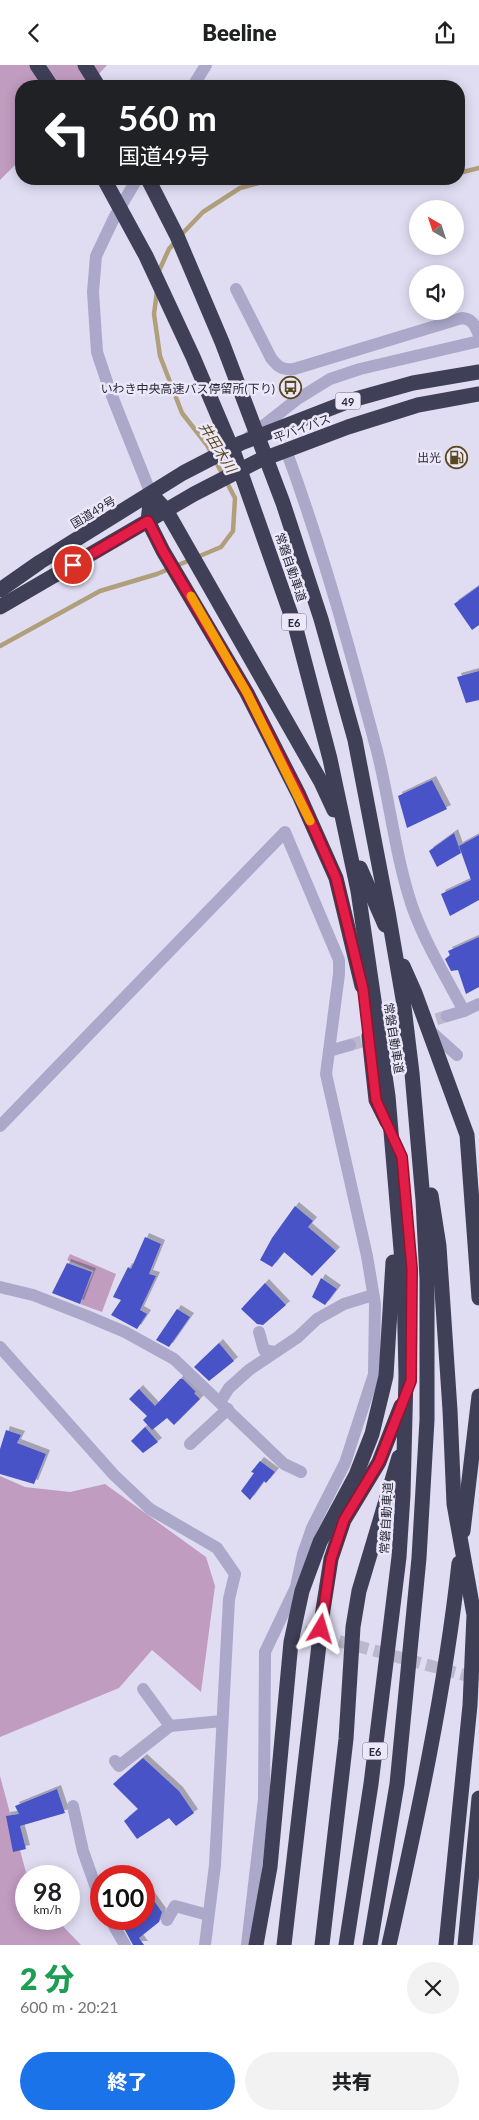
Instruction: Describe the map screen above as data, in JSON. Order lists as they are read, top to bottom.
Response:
{
  "streets": {
    "highway": [
      "49",
      "平バイパス",
      "国道49号",
      "常磐自動車道",
      "E6"
    ]
  },
  "crossings": [
    ["49", "平バイパス"],
    ["平バイパス", "国道49号"]
  ],
  "water": ["井田木川"],
  "places": {
    "bus stop": ["いわき中央高速バス停留所(下り)"],
    "fuel station": ["出光"]
  },
  "north": "top left",
  "page": {
    "header": "Beeline",
    "turn": ["560 m", "国道49号"],
    "speed": "98 km/h",
    "limit": "100",
    "heading": ["2 分", "600 m · 20:21"],
    "buttons": ["終了", "共有"]
  }
}
